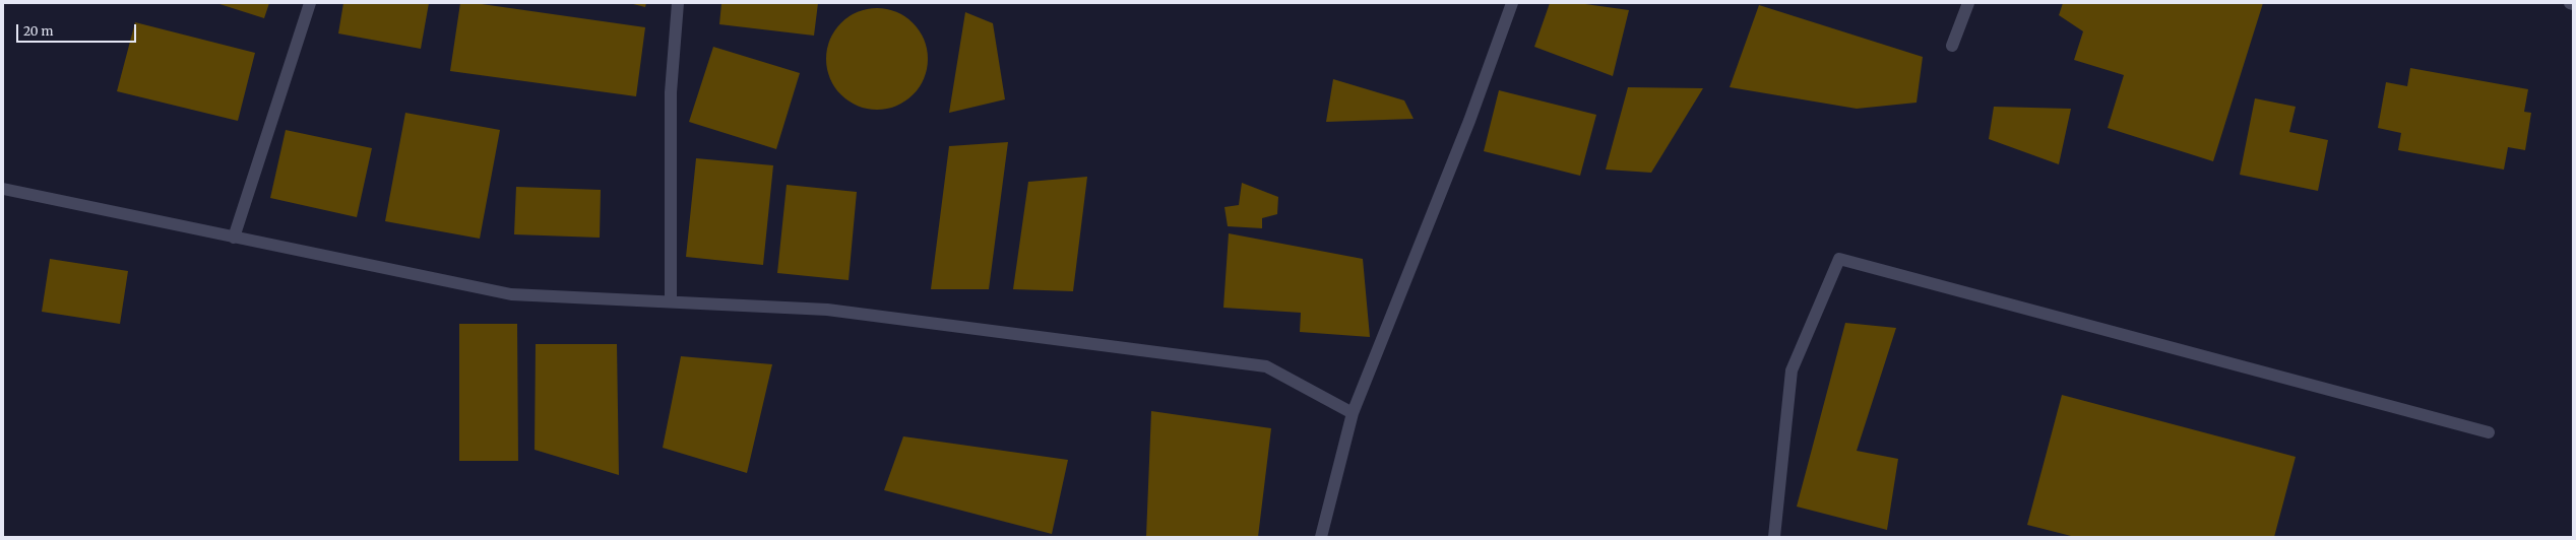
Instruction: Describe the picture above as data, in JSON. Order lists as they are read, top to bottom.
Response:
{
  "scale_bar": "20 m"
}
